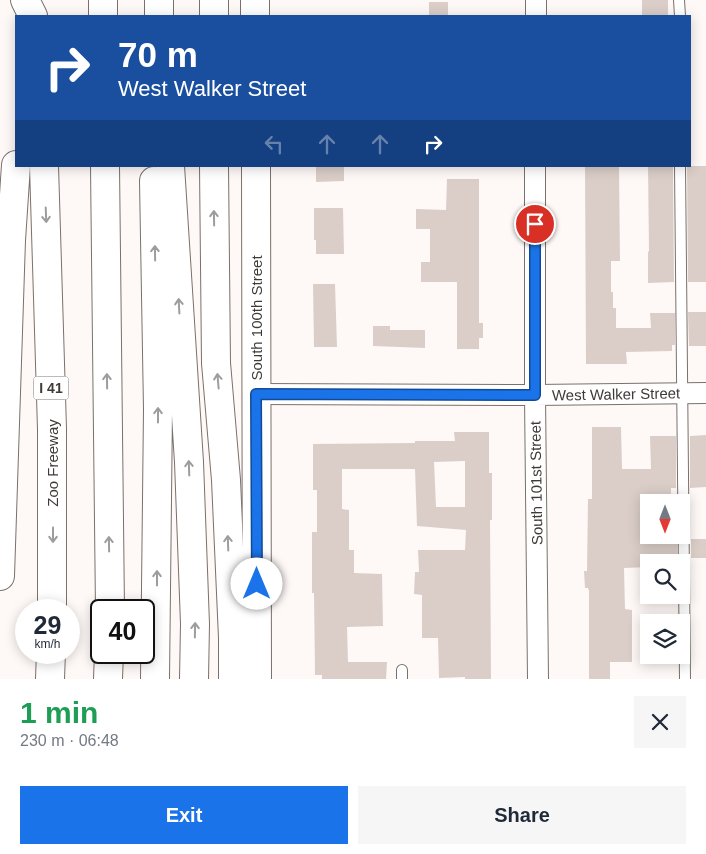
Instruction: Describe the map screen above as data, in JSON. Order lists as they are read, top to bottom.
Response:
{
  "streets": {
    "main road": ["South 100th Street", "I 41", "Zoo Freeway"],
    "street": ["West Walker Street", "South 101st Street"]
  },
  "crossings": [
    ["South 100th Street", "West Walker Street"],
    ["West Walker Street", "South 101st Street"]
  ],
  "north": "bottom",
  "page": {
    "turn": ["70 m", "West Walker Street"],
    "speed": "29 km/h",
    "limit": "40",
    "heading": ["1 min", "230 m · 06:48"],
    "buttons": ["Exit", "Share"]
  }
}
